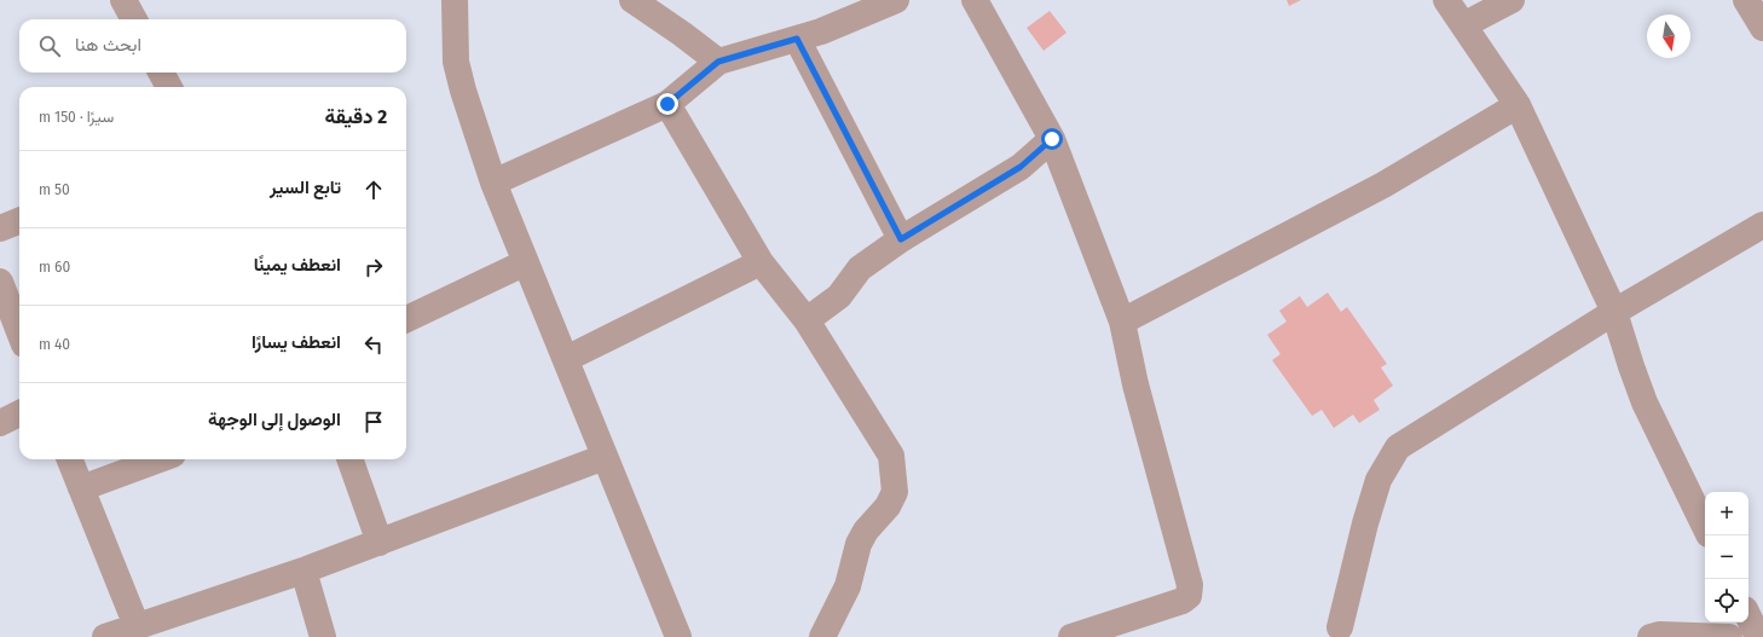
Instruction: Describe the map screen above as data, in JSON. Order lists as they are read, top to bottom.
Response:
{
  "north": "bottom",
  "page": {
    "search": "ابحث هنا",
    "heading": ["2 دقيقة", "سيرًا · 150 m"],
    "list": [
      ["تابع السير", "50 m"],
      ["انعطف يمينًا", "60 m"],
      ["انعطف يسارًا", "40 m"],
      "الوصول إلى الوجهة"
    ],
    "map_buttons": ["+", "−"]
  }
}
